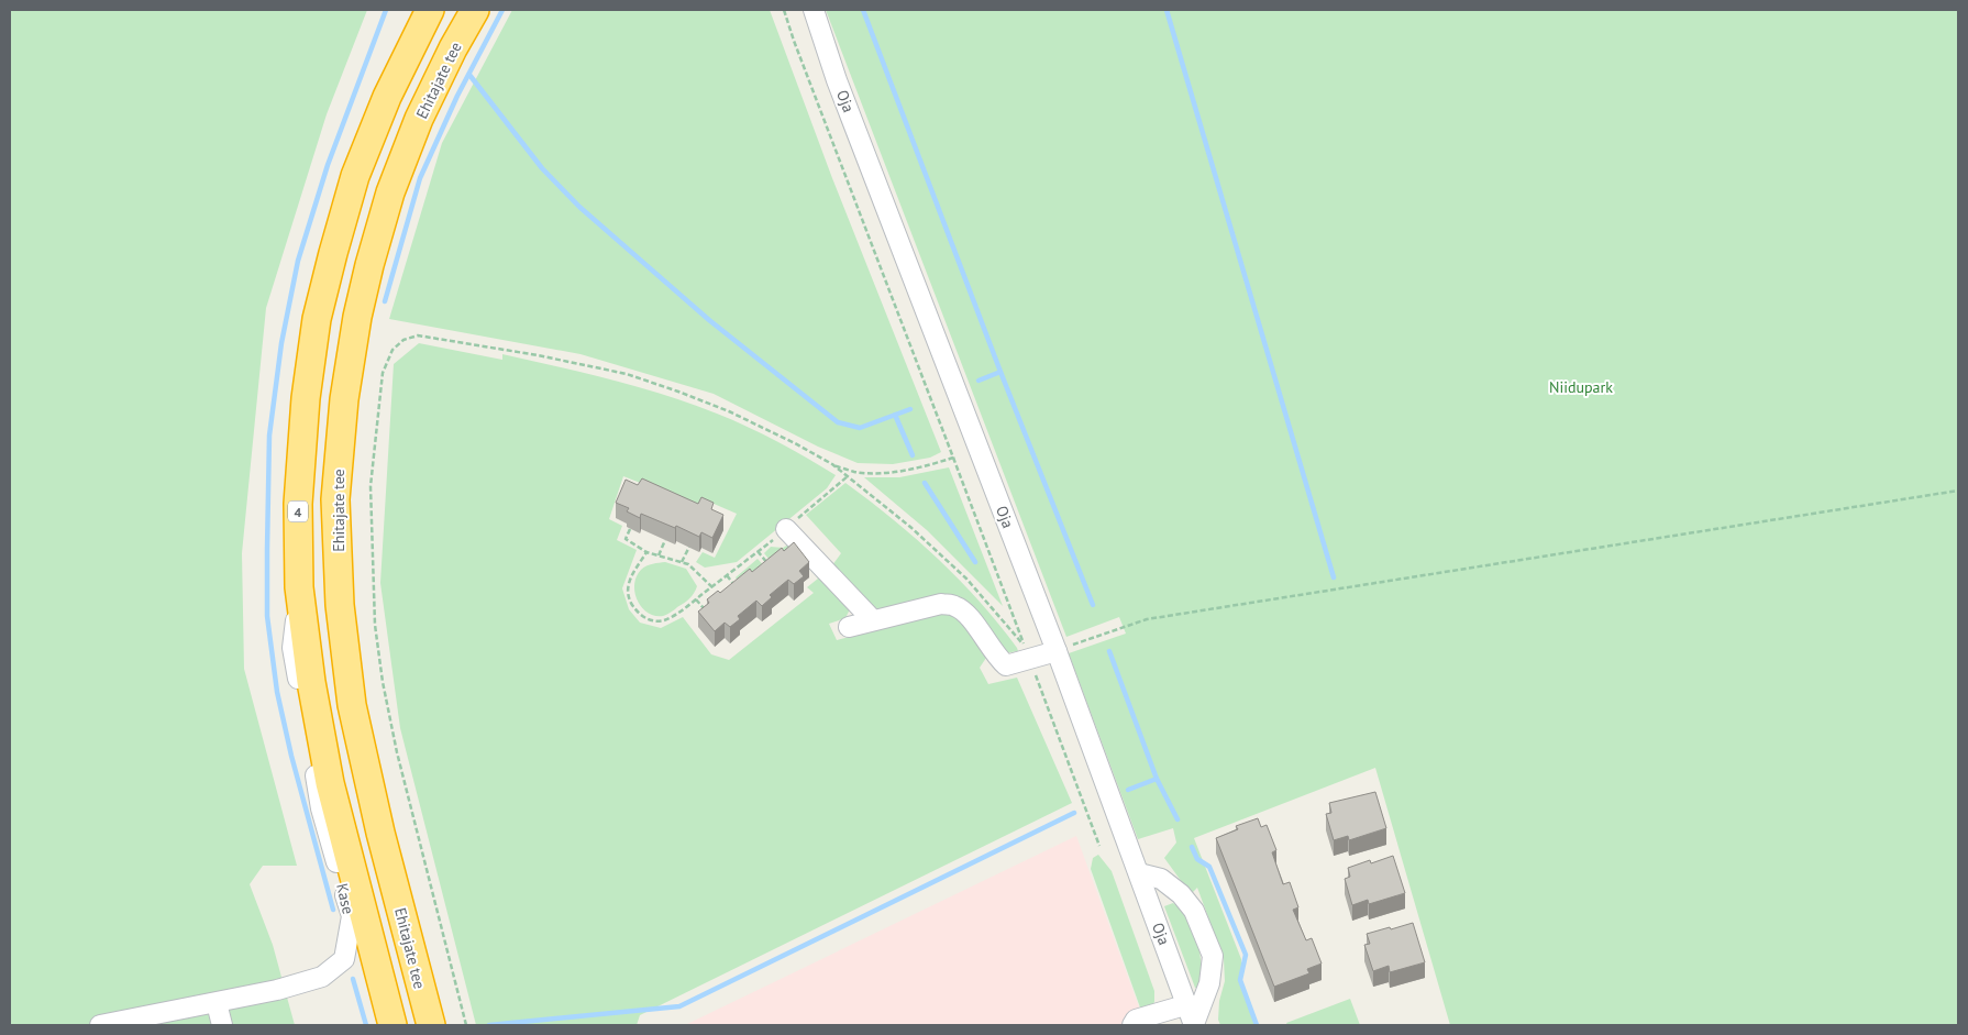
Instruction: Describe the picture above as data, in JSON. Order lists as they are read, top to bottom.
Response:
{
  "streets": {
    "highway": ["Ehitajate tee", "4"],
    "street": ["Oja", "Kase"]
  },
  "crossings": [
    ["4", "Kase"]
  ],
  "parks": ["Niidupark"]
}
